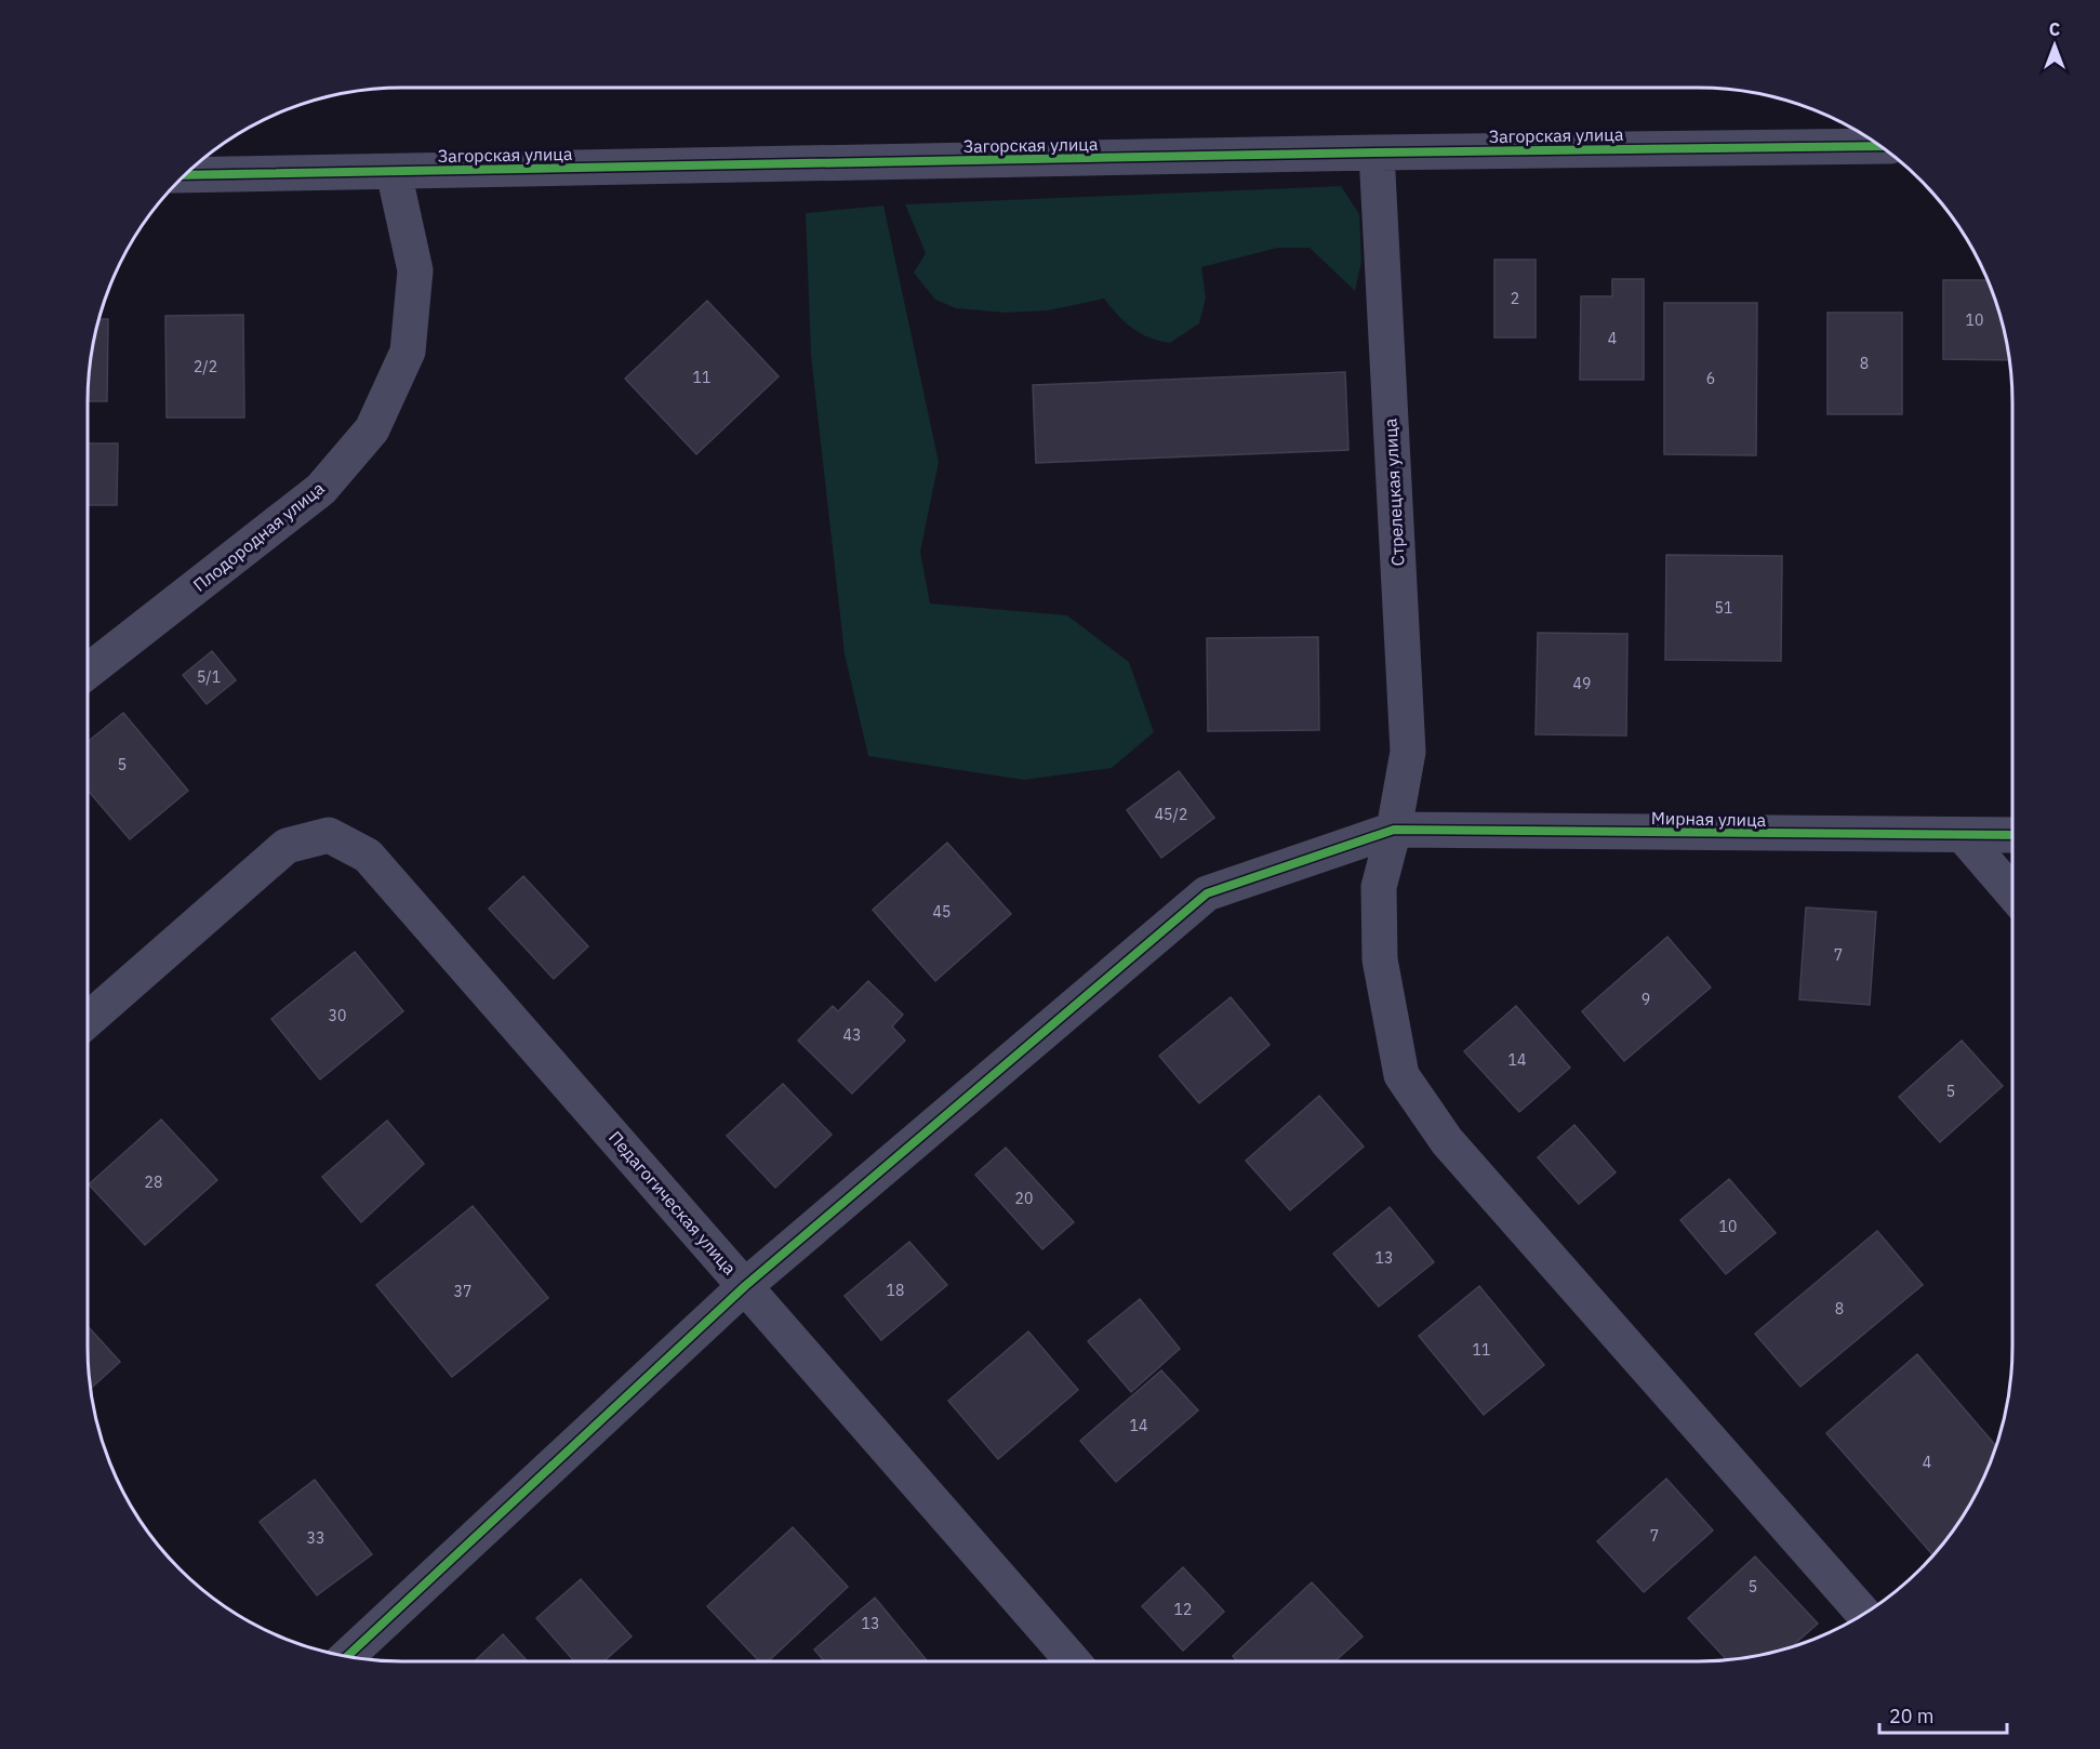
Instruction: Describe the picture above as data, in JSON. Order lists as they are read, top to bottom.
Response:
{
  "streets": {
    "street": [
      "Загорская улица",
      "Стрелецкая улица",
      "Плодородная улица",
      "Мирная улица",
      "Педагогическая улица"
    ]
  },
  "crossings": [
    ["Загорская улица", "Стрелецкая улица"],
    ["Загорская улица", "Плодородная улица"],
    ["Стрелецкая улица", "Мирная улица"],
    ["Мирная улица", "Педагогическая улица"]
  ],
  "house_numbers": [
    "2",
    "10",
    "4",
    "8",
    "2/2",
    "11",
    "6",
    "51",
    "5/1",
    "49",
    "5",
    "45/2",
    "45",
    "7",
    "9",
    "30",
    "43",
    "14",
    "5",
    "28",
    "20",
    "10",
    "13",
    "18",
    "37",
    "8",
    "11",
    "14",
    "4",
    "7",
    "33",
    "5",
    "12",
    "13"
  ],
  "scale_bar": "20 m",
  "north": "top"
}
